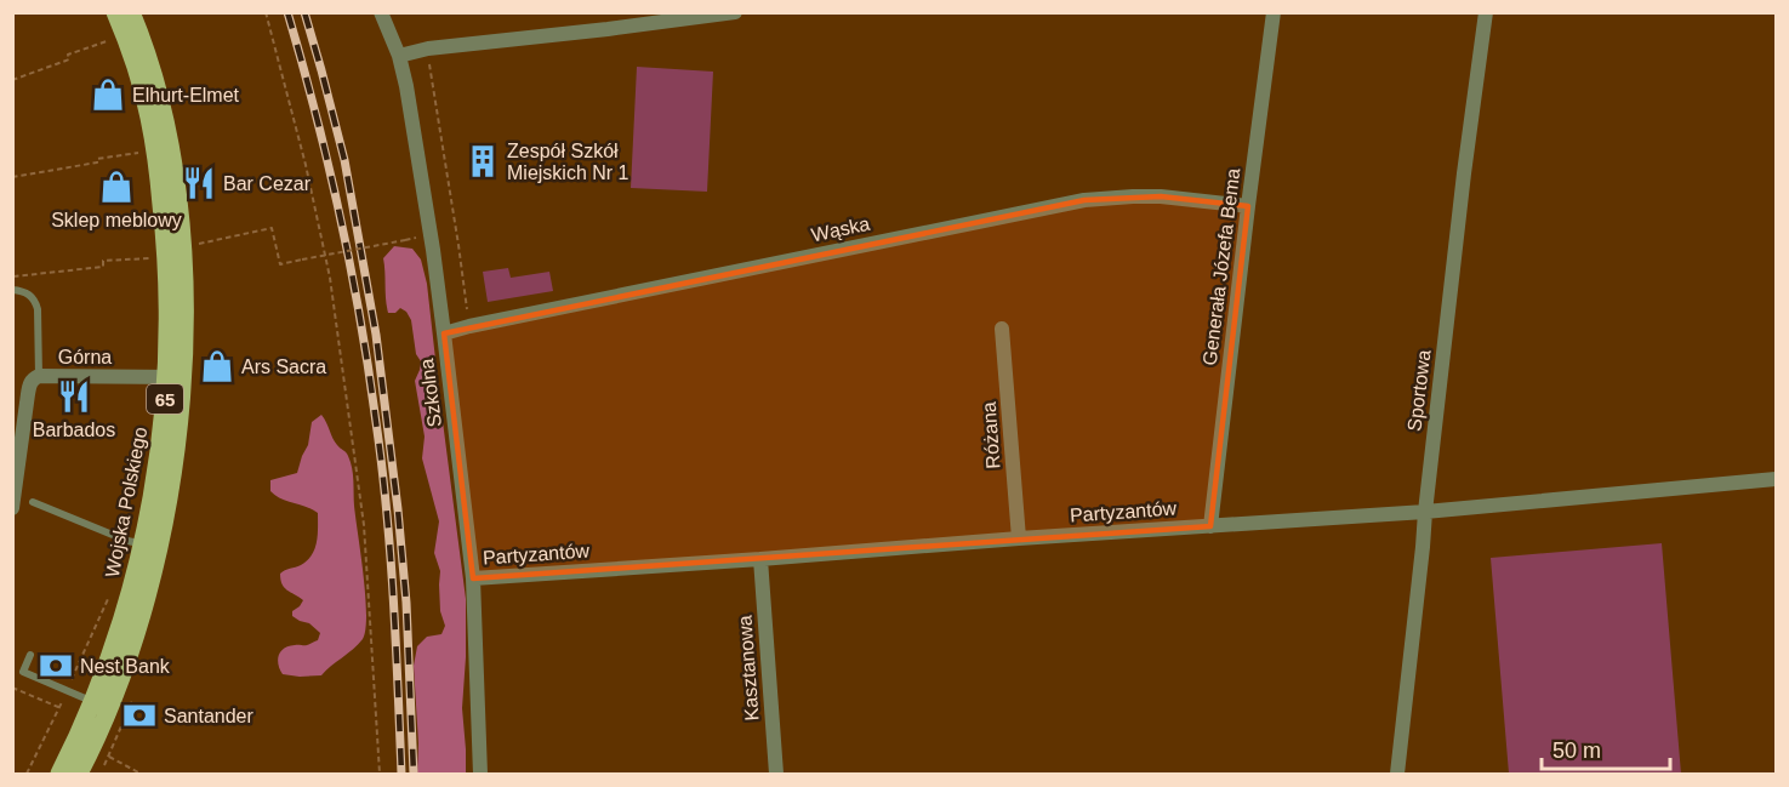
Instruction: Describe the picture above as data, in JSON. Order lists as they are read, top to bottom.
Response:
{
  "streets": {
    "main road": ["65", "Wojska Polskiego"],
    "street": [
      "Wąska",
      "Generała Józefa Bema",
      "Górna",
      "Sportowa",
      "Szkolna",
      "Różana",
      "Partyzantów",
      "Kasztanowa"
    ]
  },
  "crossings": [
    ["Wąska", "Generała Józefa Bema"],
    ["Wąska", "Szkolna"],
    ["Generała Józefa Bema", "Partyzantów"],
    ["Górna", "Wojska Polskiego"],
    ["Sportowa", "Partyzantów"],
    ["Szkolna", "Partyzantów"],
    ["Różana", "Partyzantów"],
    ["Partyzantów", "Kasztanowa"]
  ],
  "places": {
    "shop": ["Elhurt-Elmet", "Sklep meblowy", "Ars Sacra"],
    "building": ["Zespół Szkół Miejskich Nr 1"],
    "restaurant": ["Bar Cezar", "Barbados"],
    "bank": ["Nest Bank", "Santander"]
  },
  "scale_bar": "50 m"
}
